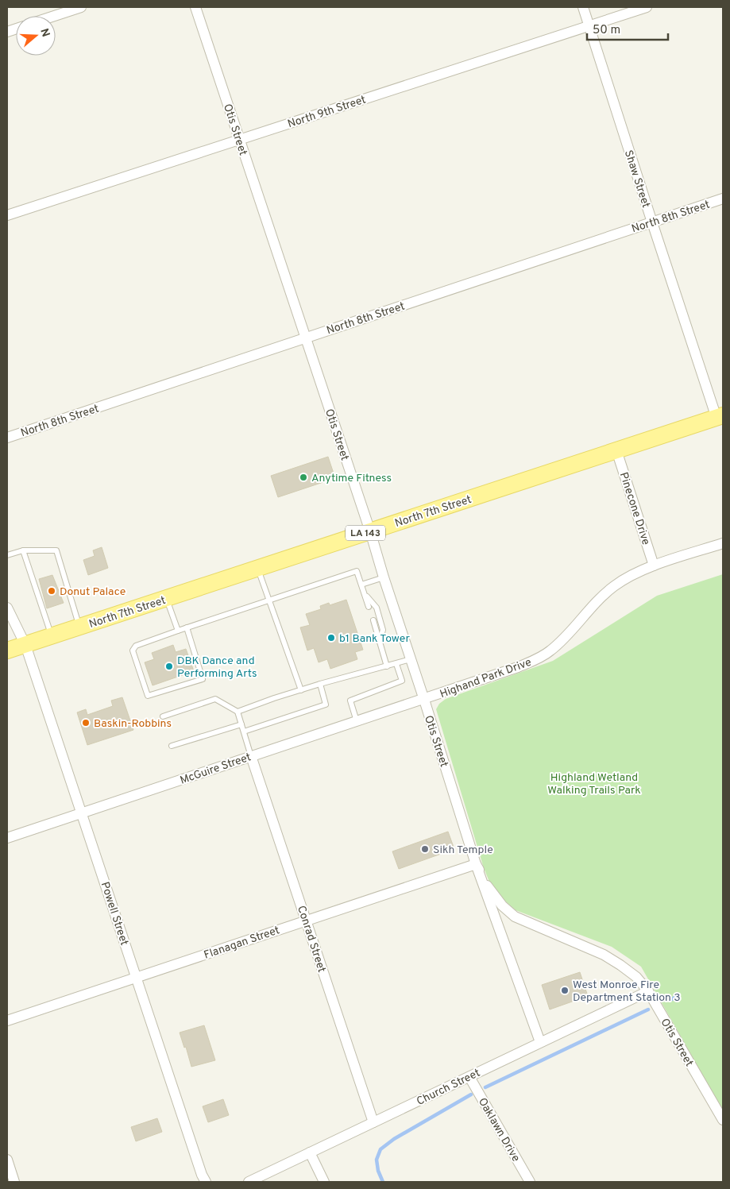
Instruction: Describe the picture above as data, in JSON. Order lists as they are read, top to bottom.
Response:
{
  "streets": {
    "main road": ["North 7th Street", "LA 143"],
    "street": [
      "North 9th Street",
      "Otis Street",
      "Shaw Street",
      "North 8th Street",
      "Pinecone Drive",
      "Highand Park Drive",
      "McGuire Street",
      "Powell Street",
      "Conrad Street",
      "Flanagan Street",
      "Church Street",
      "Oaklawn Drive"
    ]
  },
  "crossings": [
    ["North 9th Street", "Otis Street"],
    ["North 9th Street", "Shaw Street"],
    ["Otis Street", "North 8th Street"],
    ["Otis Street", "North 7th Street"],
    ["Otis Street", "Highand Park Drive"],
    ["Otis Street", "McGuire Street"],
    ["Otis Street", "Flanagan Street"],
    ["Otis Street", "Church Street"],
    ["Shaw Street", "North 8th Street"],
    ["Shaw Street", "North 7th Street"],
    ["Pinecone Drive", "North 7th Street"],
    ["Pinecone Drive", "Highand Park Drive"],
    ["North 7th Street", "Powell Street"],
    ["Highand Park Drive", "McGuire Street"],
    ["McGuire Street", "Powell Street"],
    ["McGuire Street", "Conrad Street"],
    ["Powell Street", "Flanagan Street"],
    ["Conrad Street", "Flanagan Street"],
    ["Conrad Street", "Church Street"],
    ["Church Street", "Oaklawn Drive"]
  ],
  "parks": ["Highland Wetland Walking Trails Park"],
  "places": [
    "Anytime Fitness",
    "Donut Palace",
    "b1 Bank Tower",
    "DBK Dance and Performing Arts",
    "Baskin-Robbins",
    "Sikh Temple",
    "West Monroe Fire Department Station 3"
  ],
  "scale_bar": "50 m",
  "north": "right"
}
